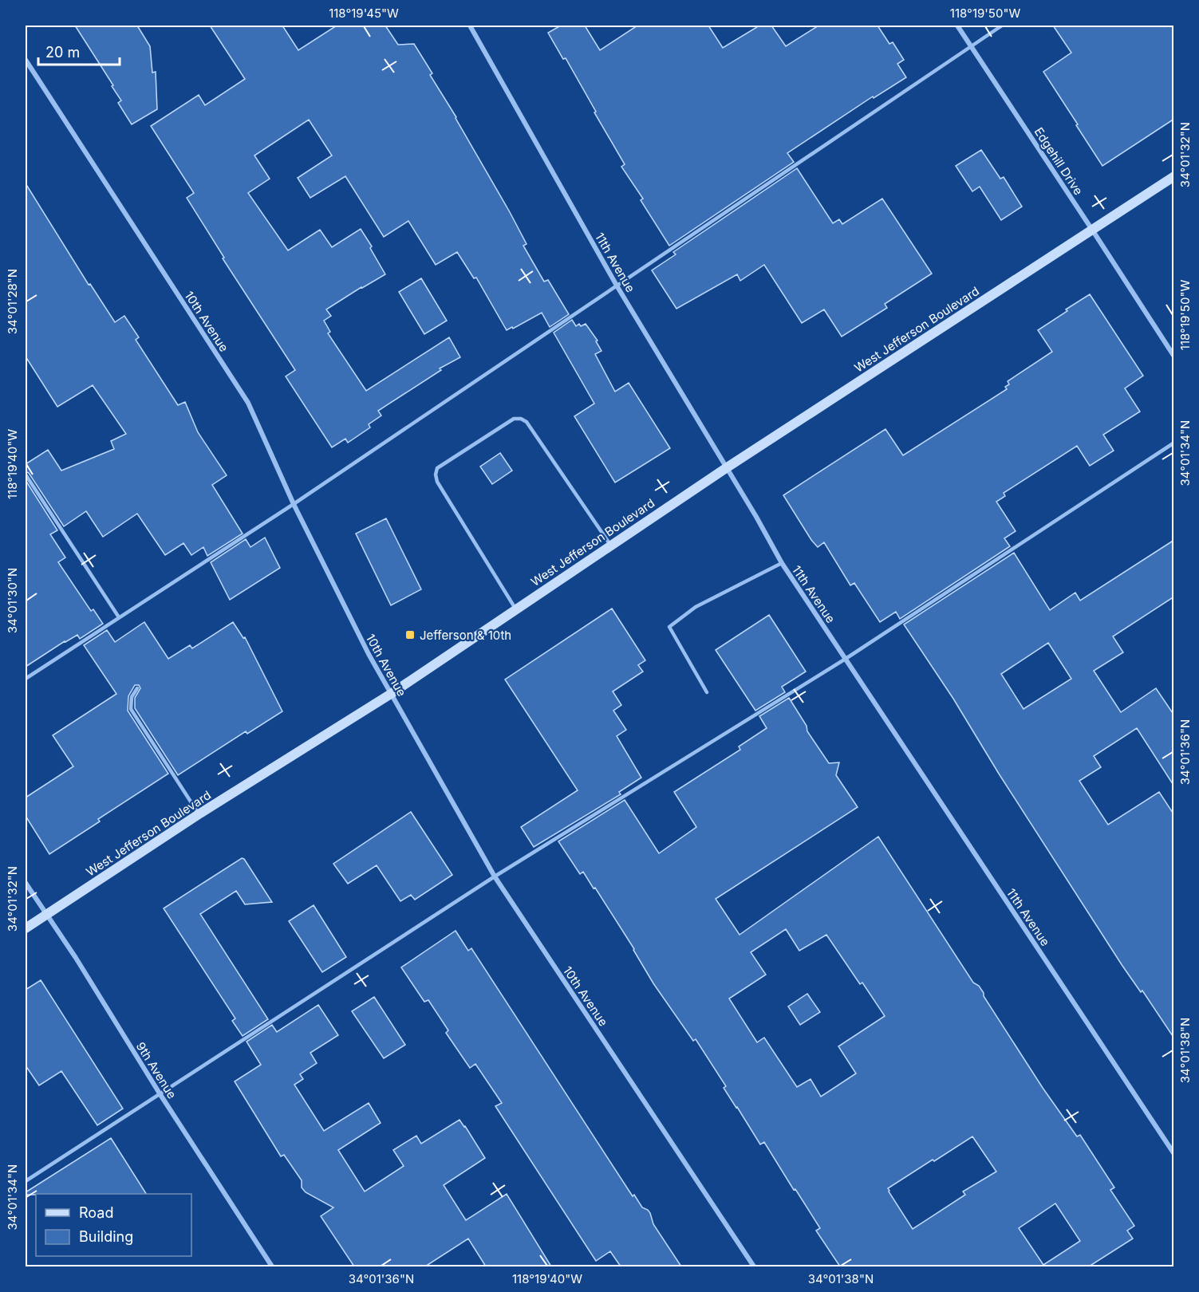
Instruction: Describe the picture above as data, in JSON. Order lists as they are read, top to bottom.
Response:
{
  "streets": {
    "main road": ["West Jefferson Boulevard"],
    "street": [
      "Edgehill Drive",
      "11th Avenue",
      "10th Avenue",
      "9th Avenue"
    ]
  },
  "crossings": [
    ["Edgehill Drive", "West Jefferson Boulevard"],
    ["11th Avenue", "West Jefferson Boulevard"],
    ["10th Avenue", "West Jefferson Boulevard"],
    ["West Jefferson Boulevard", "9th Avenue"]
  ],
  "places": {
    "transit": ["Jefferson & 10th"]
  },
  "legend": ["Road", "Building"],
  "scale_bar": "20 m",
  "coordinates": [
    "118°19'45\"W",
    "118°19'50\"W",
    "34°01'32\"N",
    "34°01'28\"N",
    "34°01'34\"N",
    "118°19'40\"W",
    "34°01'30\"N",
    "34°01'36\"N",
    "34°01'38\"N"
  ]
}
